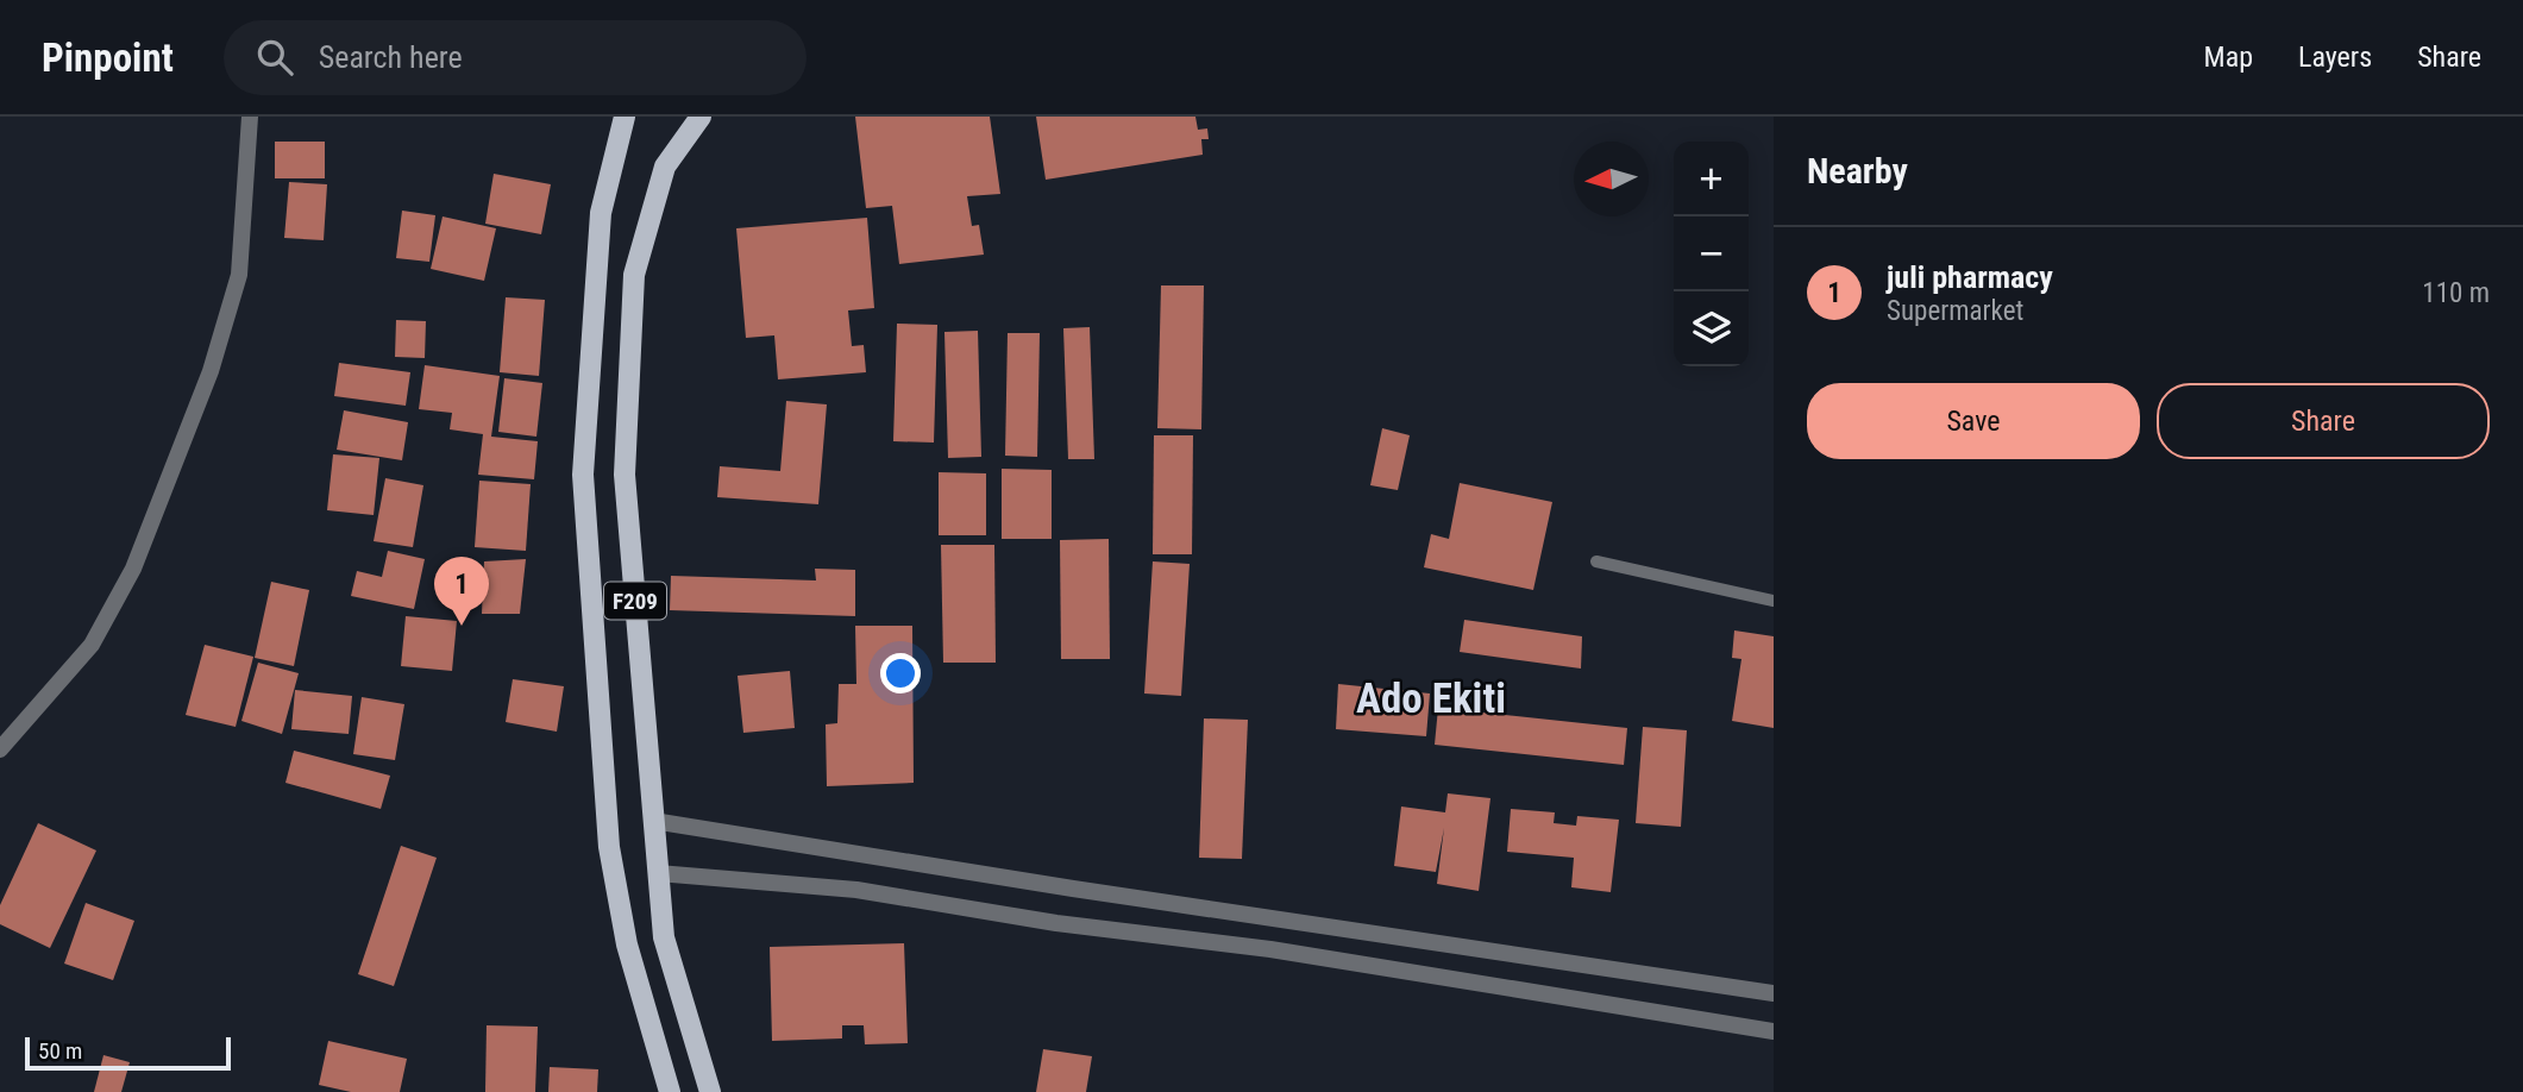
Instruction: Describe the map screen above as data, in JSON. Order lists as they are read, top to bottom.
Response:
{
  "streets": {
    "main road": ["F209"]
  },
  "districts": ["Ado Ekiti"],
  "scale_bar": "50 m",
  "north": "left",
  "page": {
    "header": "Pinpoint",
    "search": "Search here",
    "nav": ["Map", "Layers", "Share"],
    "heading": "Nearby",
    "map_buttons": ["+", "−"],
    "list": [
      {
        "mark": "1",
        "name": "juli pharmacy",
        "note": "Supermarket",
        "value": "110 m"
      }
    ],
    "buttons": ["Save", "Share"],
    "pins": "1",
    "scale": "50 m"
  }
}
